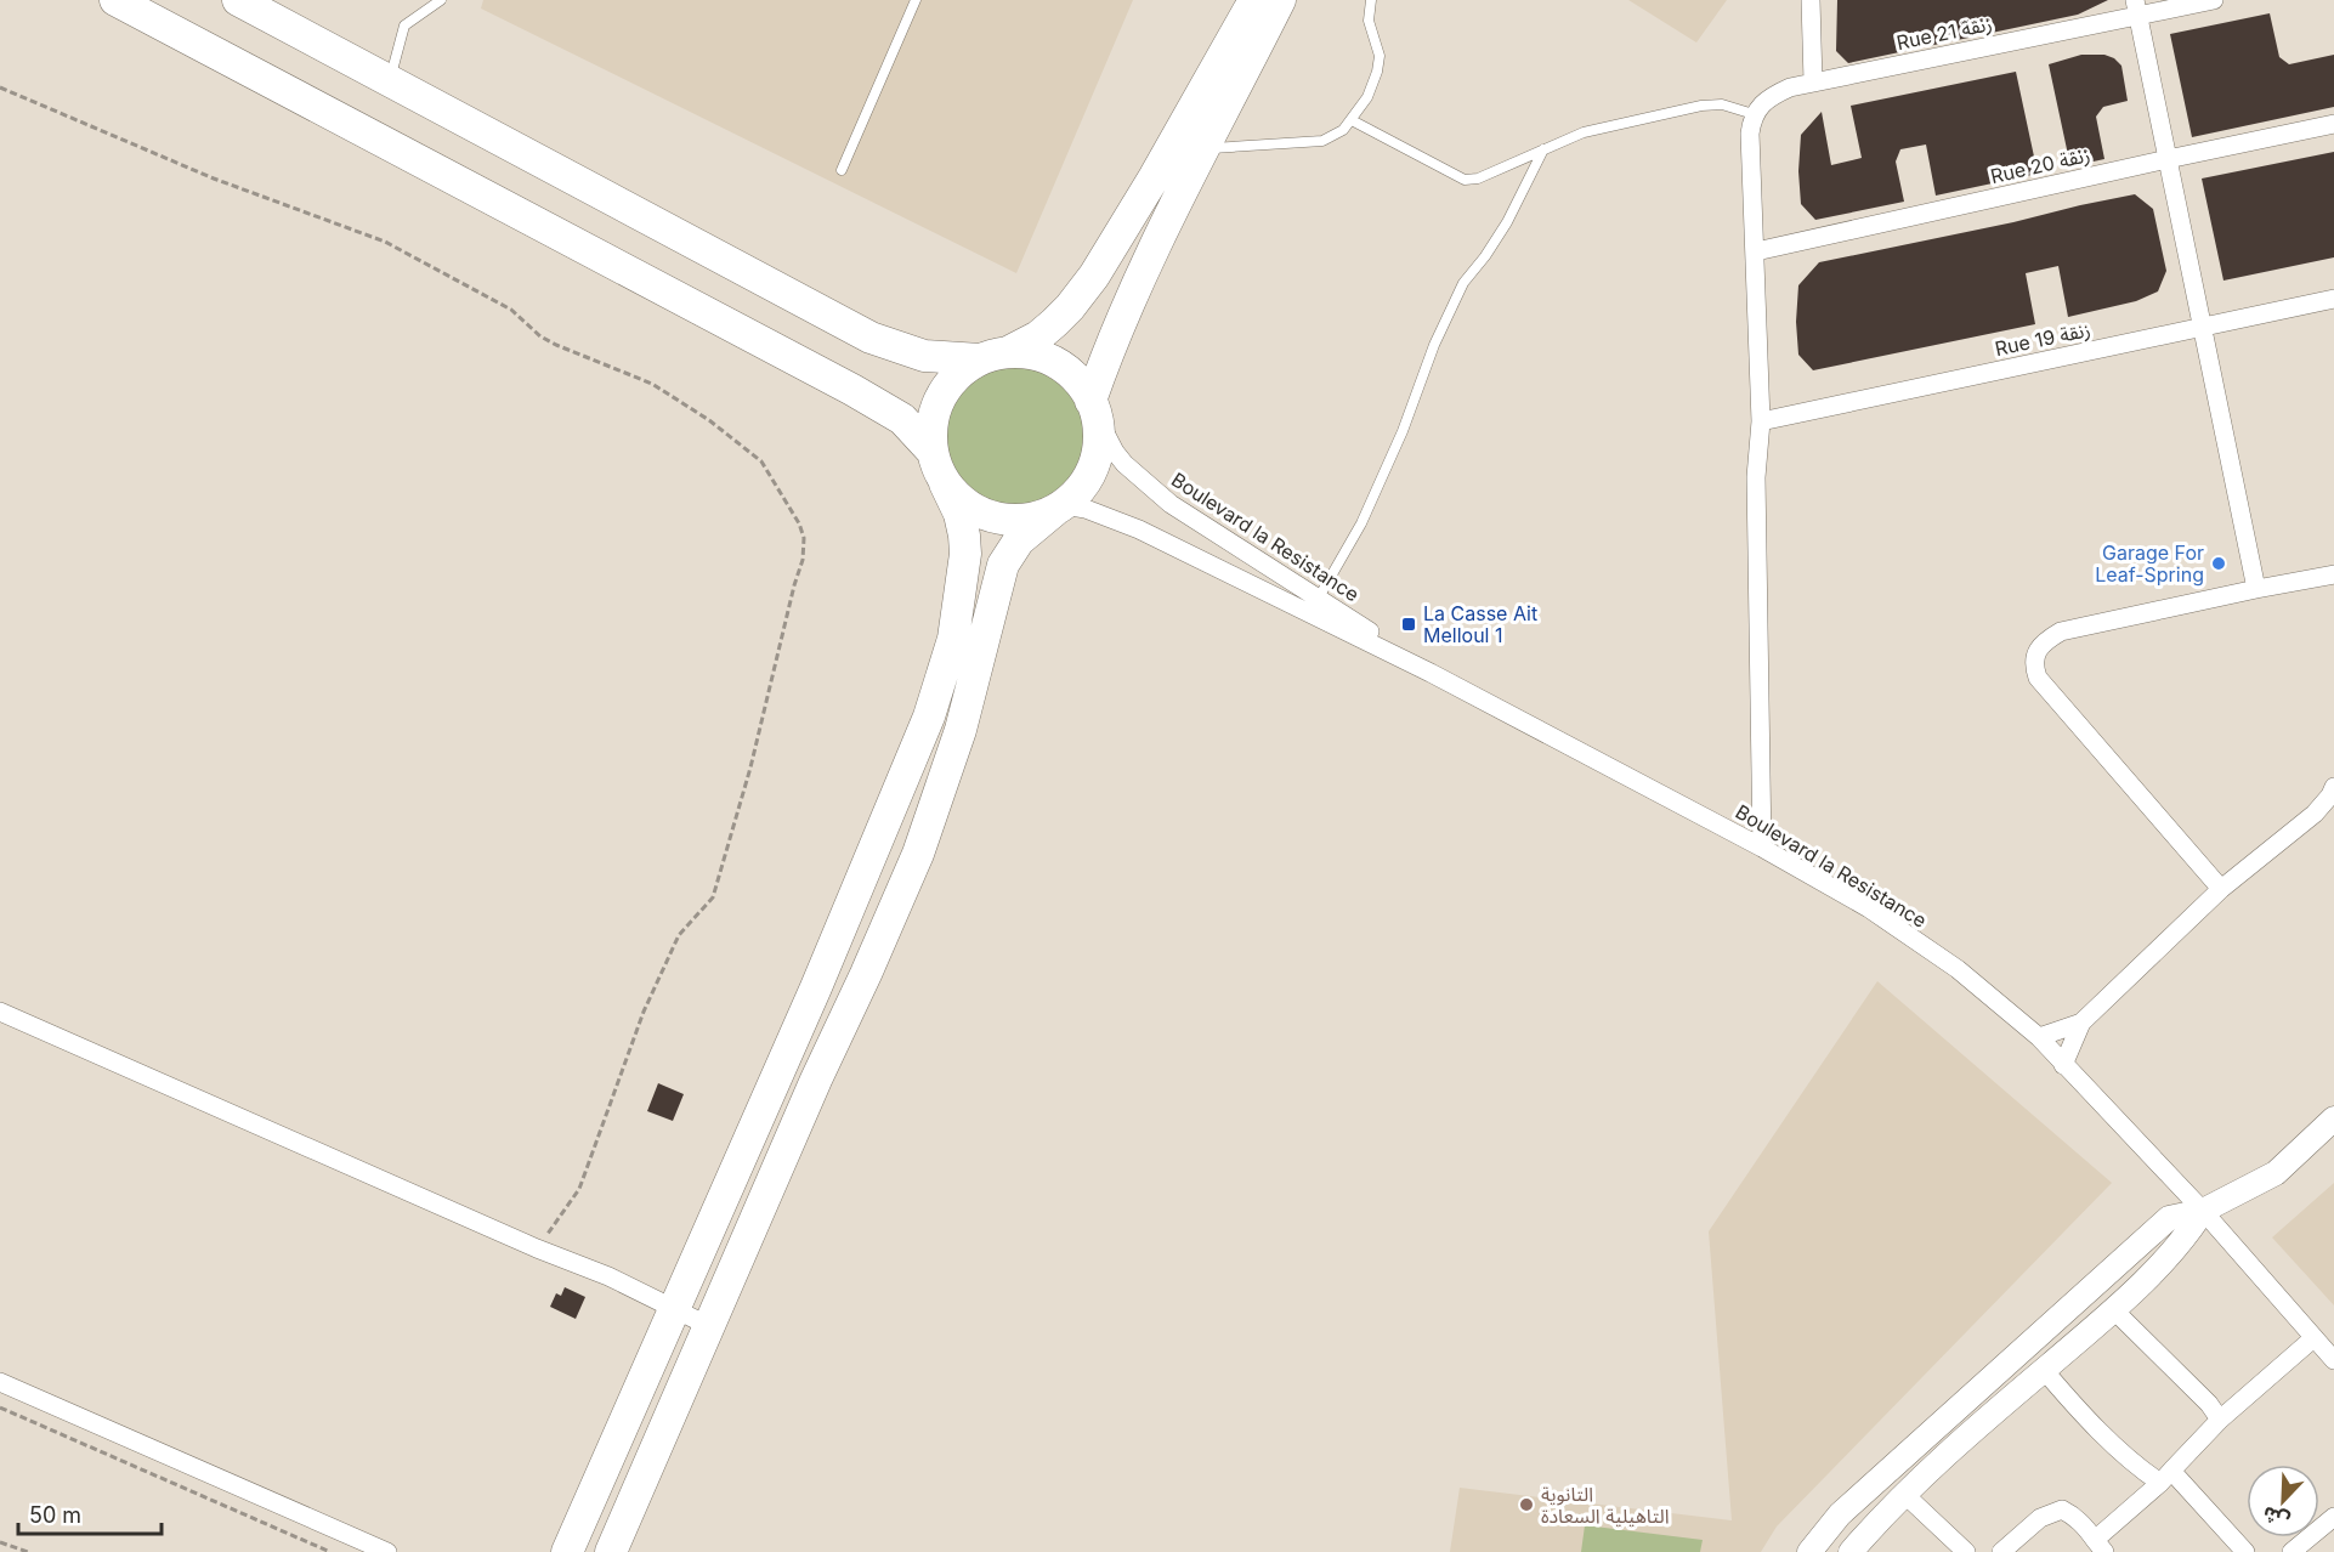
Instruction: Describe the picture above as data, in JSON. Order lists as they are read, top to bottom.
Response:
{
  "streets": {
    "street": [
      "Rue 21 زنقة",
      "Rue 20 زنقة",
      "Rue 19 زنقة",
      "Boulevard la Resistance"
    ]
  },
  "places": {
    "other": ["Garage For Leaf-Spring", "التانوية التاهيلية السعادة"],
    "transit": ["La Casse Ait Melloul 1"]
  },
  "scale_bar": "50 m",
  "north": "bottom left"
}
